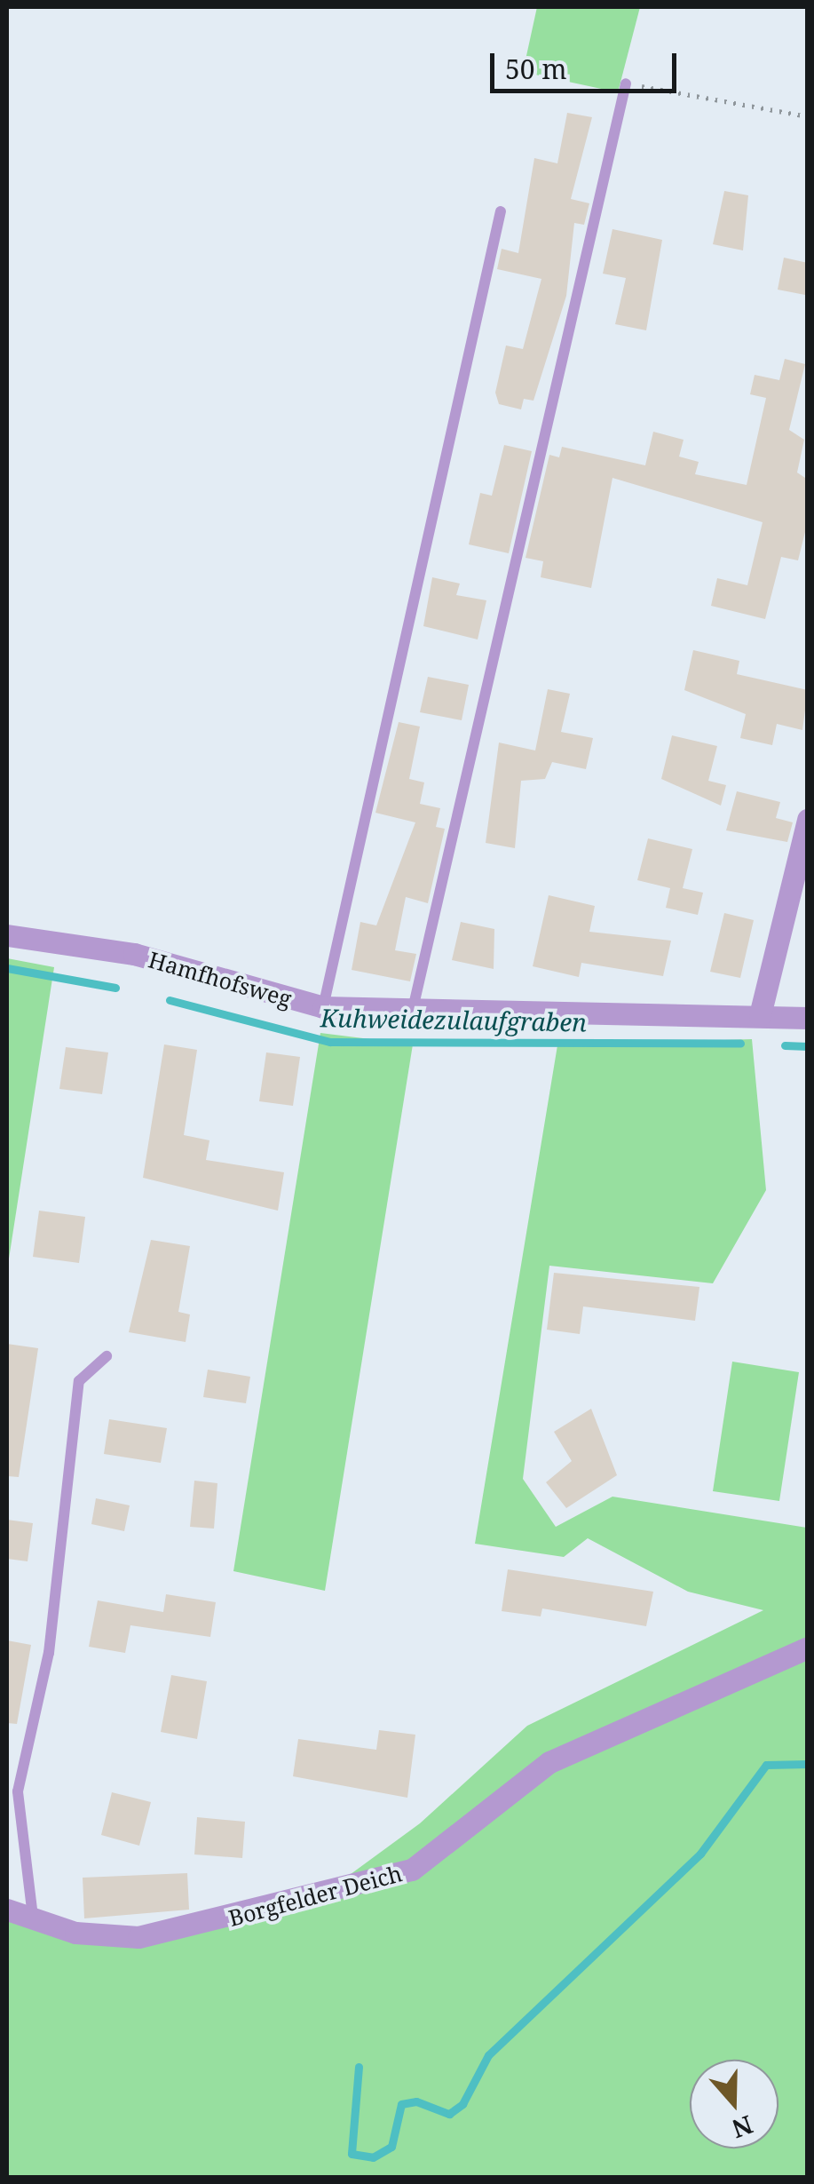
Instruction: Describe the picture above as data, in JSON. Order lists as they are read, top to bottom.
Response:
{
  "streets": {
    "street": ["Hamfhofsweg", "Borgfelder Deich"]
  },
  "water": ["Kuhweidezulaufgraben"],
  "scale_bar": "50 m",
  "north": "bottom"
}
